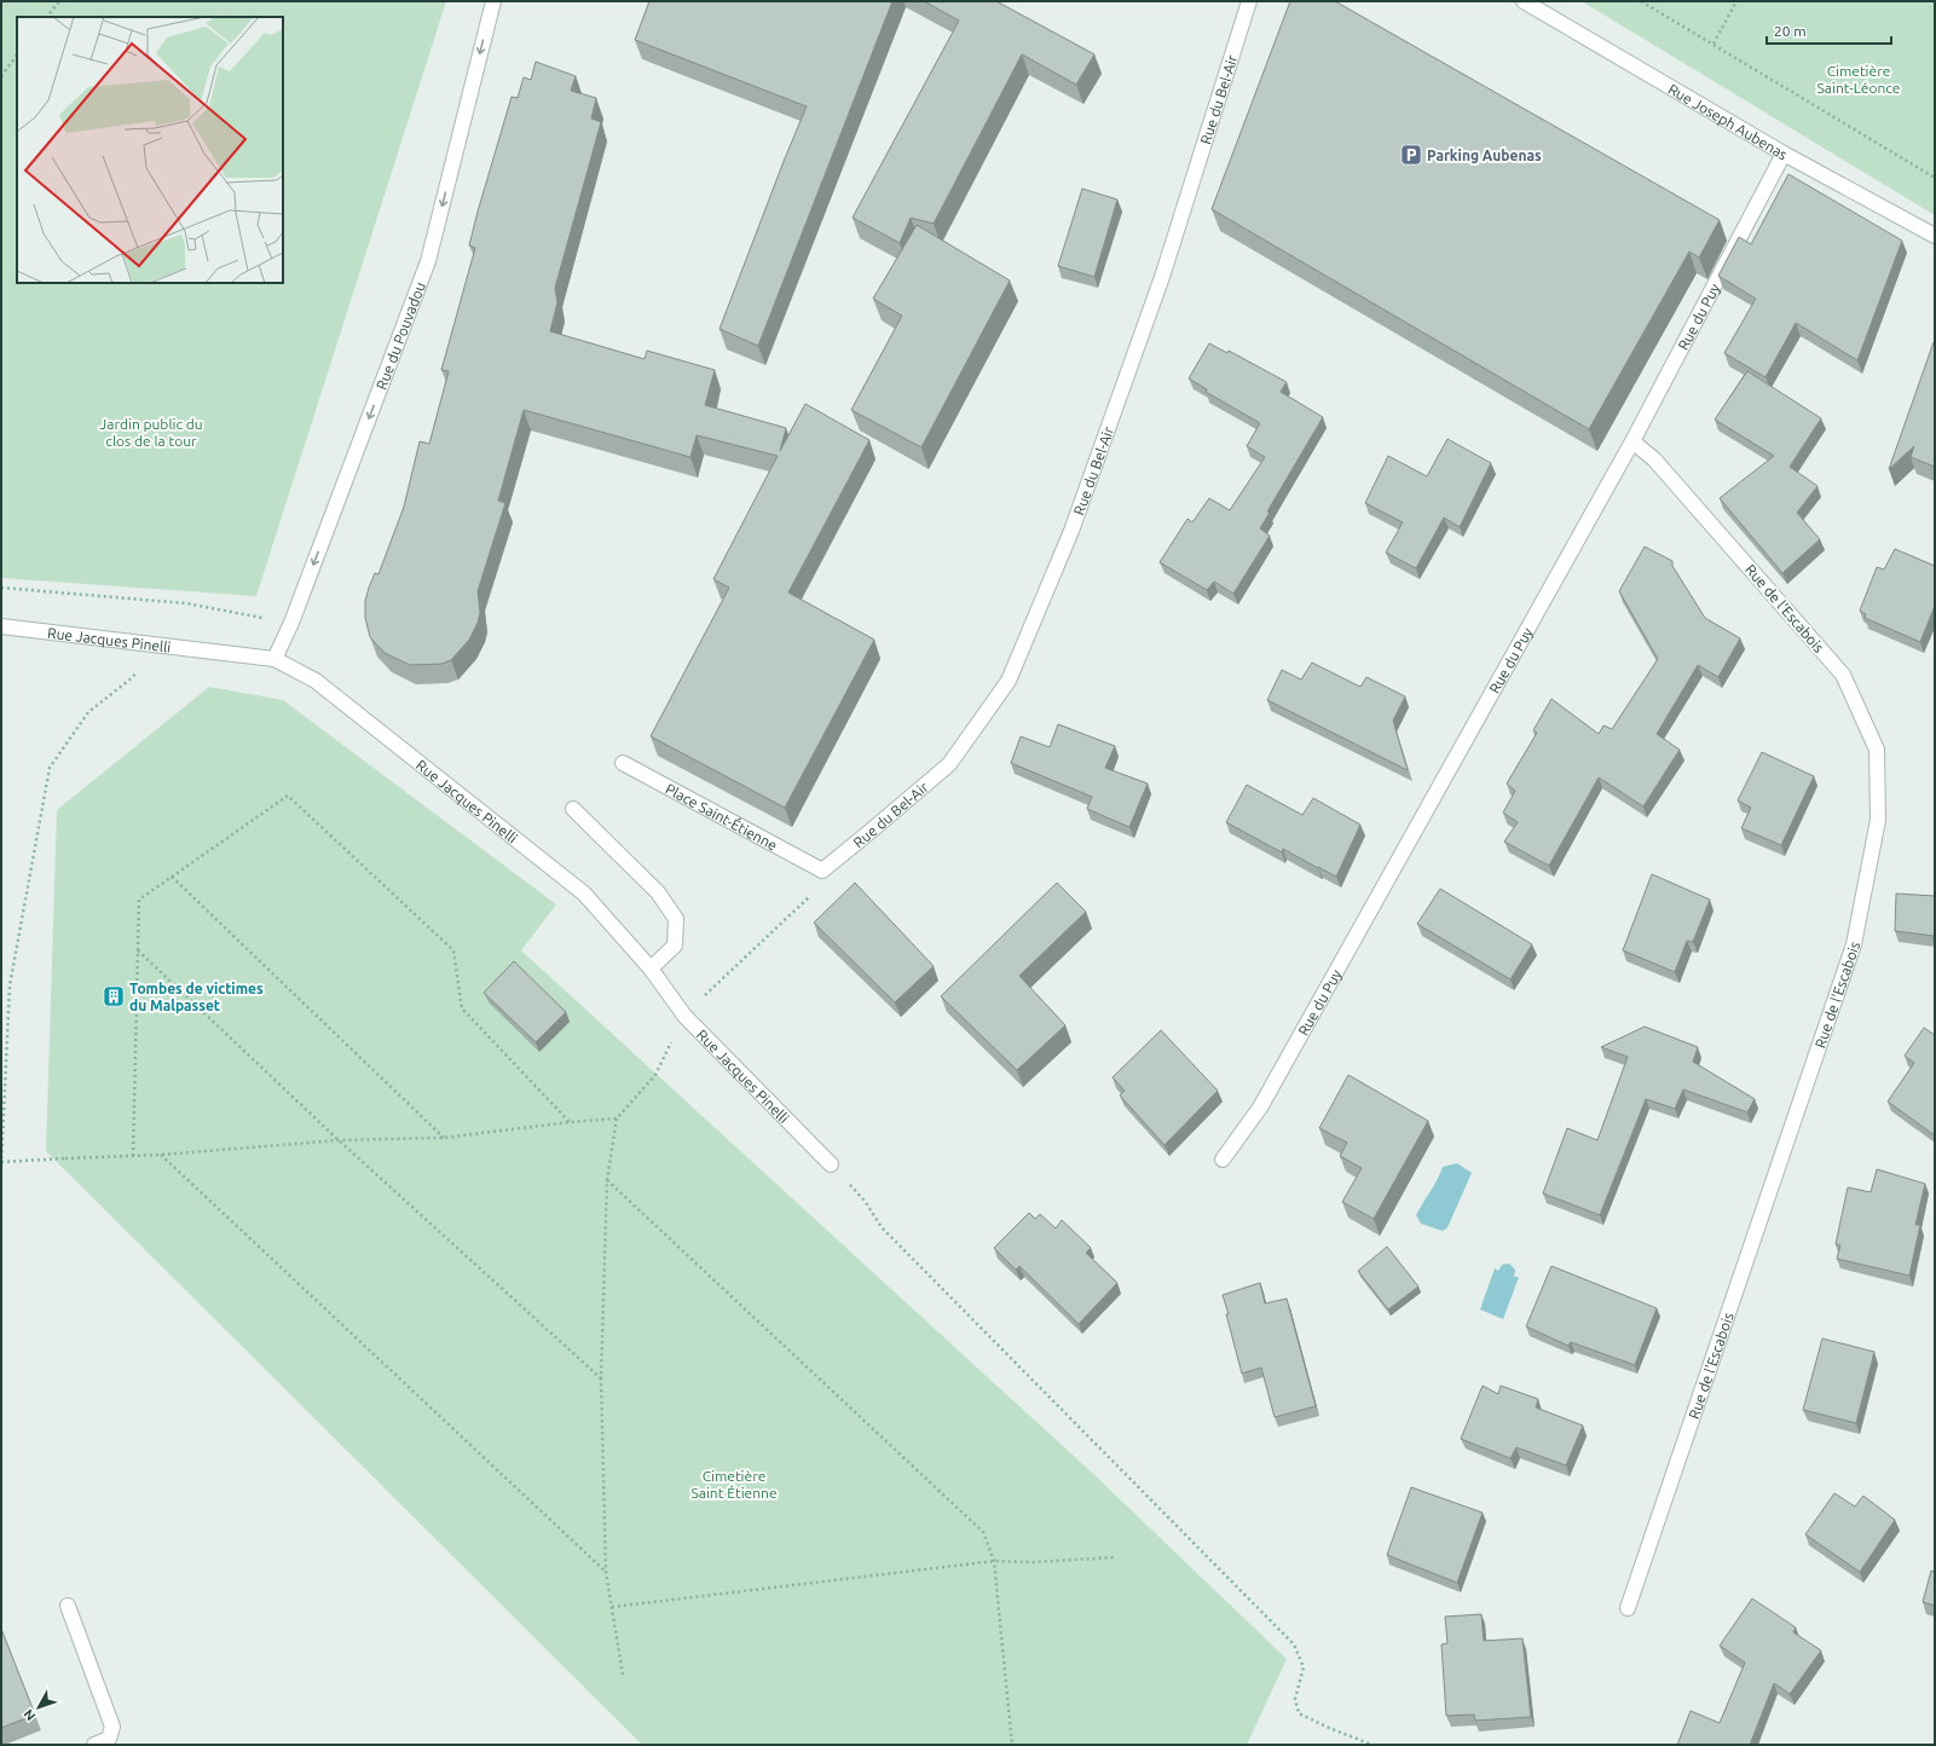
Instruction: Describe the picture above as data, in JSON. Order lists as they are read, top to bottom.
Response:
{
  "streets": {
    "street": [
      "Rue du Bel-Air",
      "Rue Joseph Aubenas",
      "Rue du Puy",
      "Rue du Pouvadou",
      "Rue de l'Escabois",
      "Rue Jacques Pinelli",
      "Place Saint-Étienne"
    ]
  },
  "crossings": [
    ["Rue du Bel-Air", "Place Saint-Étienne"],
    ["Rue Joseph Aubenas", "Rue du Puy"],
    ["Rue du Puy", "Rue de l'Escabois"],
    ["Rue du Pouvadou", "Rue Jacques Pinelli"]
  ],
  "one_way": ["Rue du Pouvadou"],
  "parks": ["Cimetière Saint-Léonce", "Jardin public du clos de la tour", "Cimetière Saint Étienne"],
  "places": {
    "parking": ["Parking Aubenas"],
    "building": ["Tombes de victimes du Malpasset"]
  },
  "scale_bar": "20 m",
  "north": "bottom left"
}
